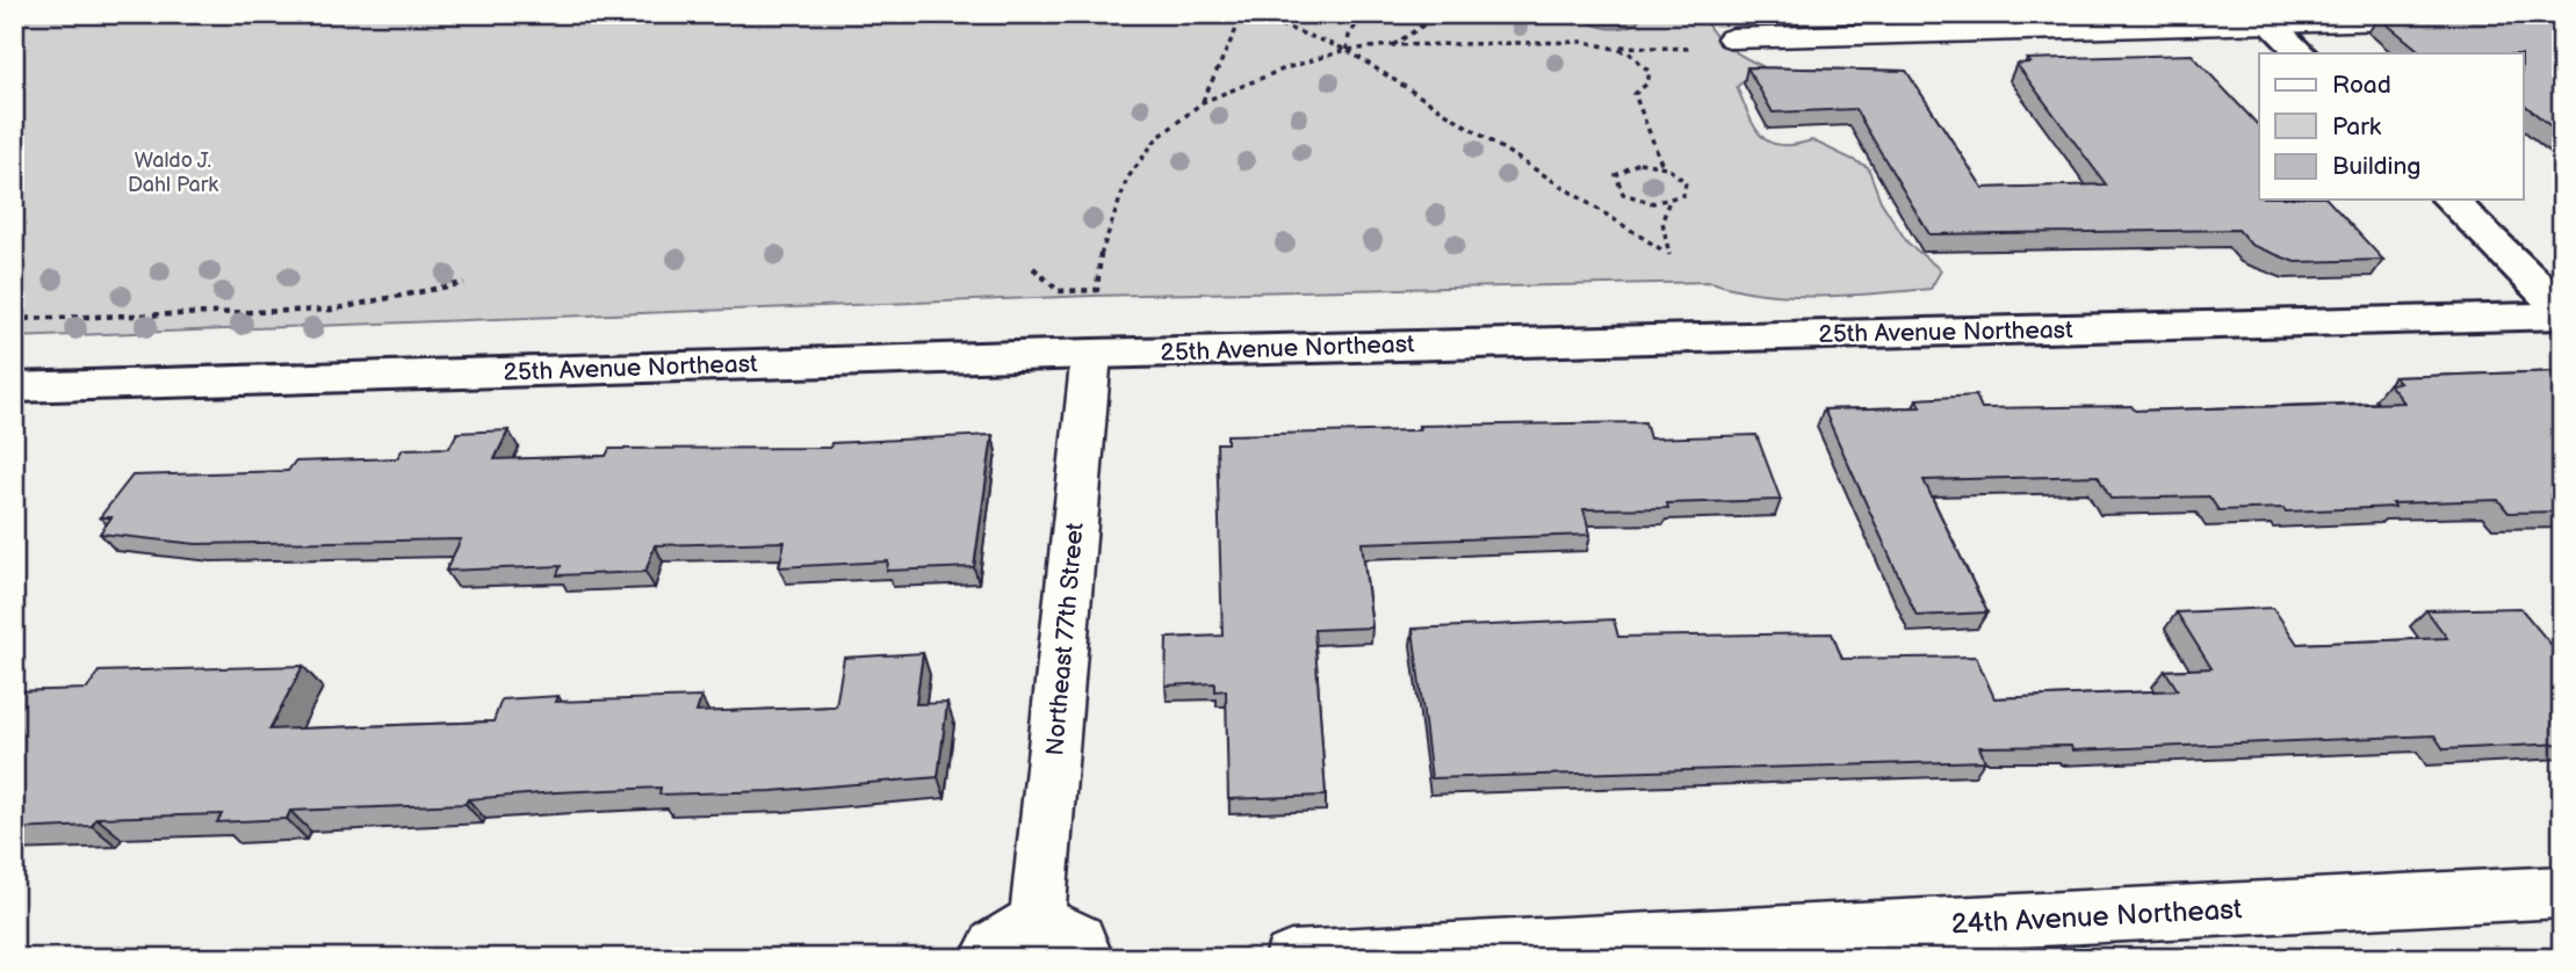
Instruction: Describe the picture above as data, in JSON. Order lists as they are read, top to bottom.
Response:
{
  "streets": {
    "main road": ["25th Avenue Northeast"],
    "street": ["Northeast 77th Street", "24th Avenue Northeast"]
  },
  "crossings": [
    ["25th Avenue Northeast", "Northeast 77th Street"]
  ],
  "parks": ["Waldo J. Dahl Park"],
  "legend": ["Road", "Park", "Building"]
}
